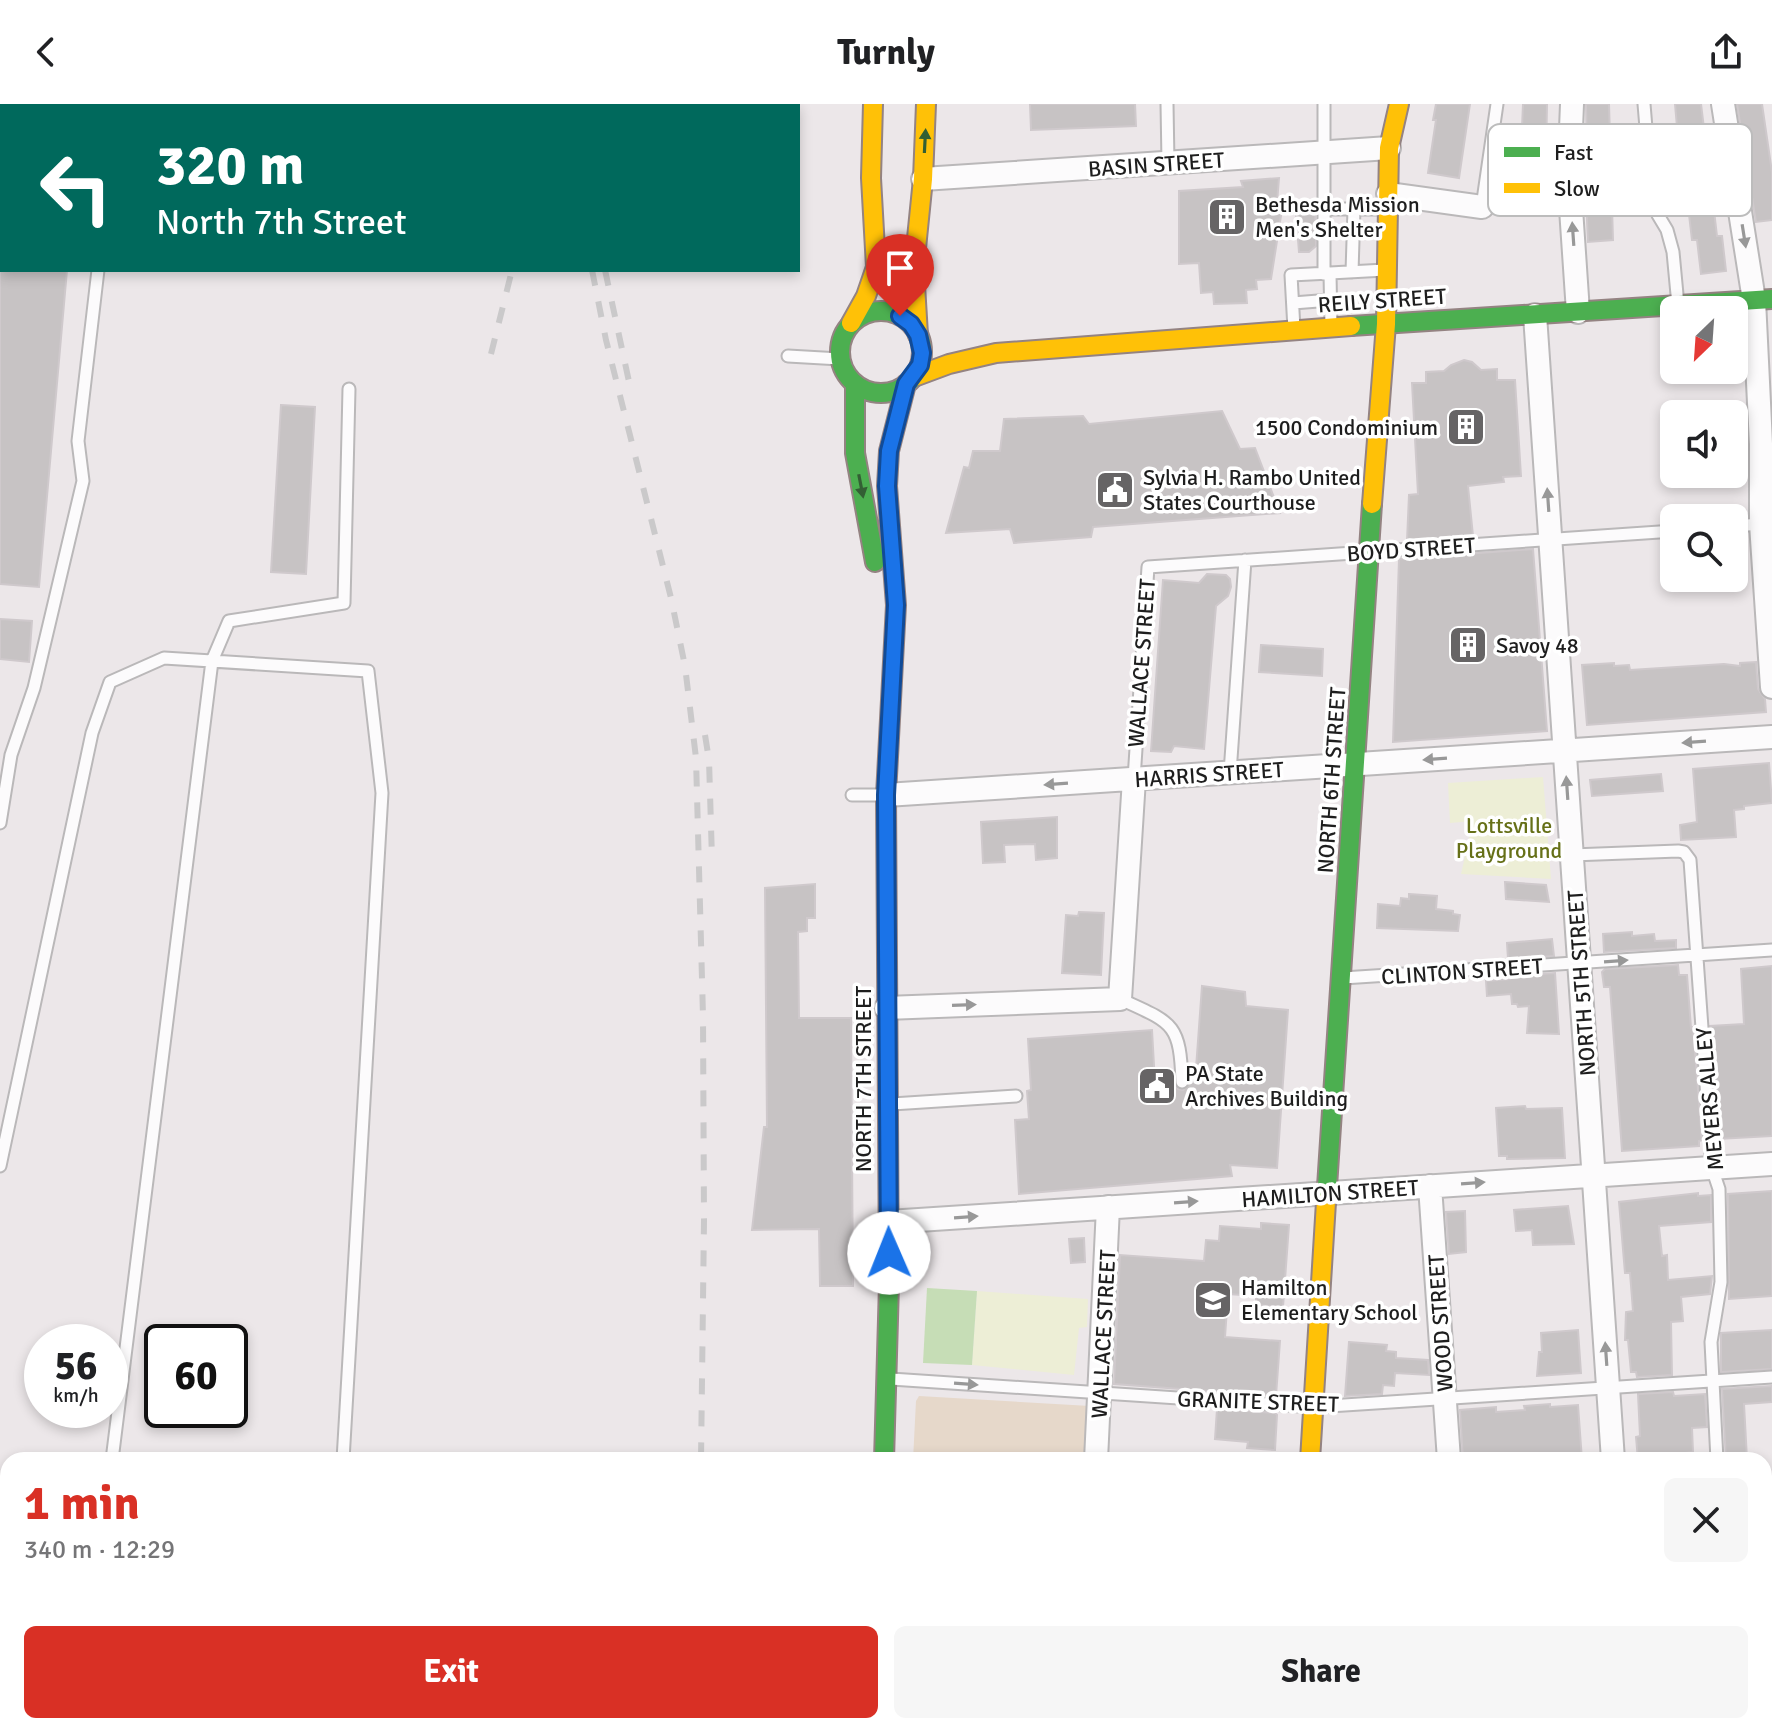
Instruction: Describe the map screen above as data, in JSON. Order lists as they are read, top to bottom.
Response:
{
  "streets": {
    "main road": ["REILY STREET", "NORTH 6TH STREET", "NORTH 7TH STREET"],
    "street": [
      "BASIN STREET",
      "WALLACE STREET",
      "HARRIS STREET",
      "NORTH 5TH STREET",
      "HAMILTON STREET",
      "WOOD STREET"
    ],
    "lane": [
      "BOYD STREET",
      "CLINTON STREET",
      "MEYERS ALLEY",
      "GRANITE STREET"
    ]
  },
  "crossings": [
    ["BASIN STREET", "NORTH 6TH STREET"],
    ["BASIN STREET", "NORTH 7TH STREET"],
    ["REILY STREET", "NORTH 6TH STREET"],
    ["REILY STREET", "NORTH 5TH STREET"],
    ["REILY STREET", "NORTH 7TH STREET"],
    ["BOYD STREET", "WALLACE STREET"],
    ["BOYD STREET", "NORTH 6TH STREET"],
    ["BOYD STREET", "NORTH 5TH STREET"],
    ["WALLACE STREET", "HARRIS STREET"],
    ["WALLACE STREET", "HAMILTON STREET"],
    ["WALLACE STREET", "GRANITE STREET"],
    ["HARRIS STREET", "NORTH 6TH STREET"],
    ["HARRIS STREET", "NORTH 5TH STREET"],
    ["HARRIS STREET", "NORTH 7TH STREET"],
    ["NORTH 6TH STREET", "CLINTON STREET"],
    ["NORTH 6TH STREET", "HAMILTON STREET"],
    ["NORTH 6TH STREET", "GRANITE STREET"],
    ["CLINTON STREET", "NORTH 5TH STREET"],
    ["CLINTON STREET", "MEYERS ALLEY"],
    ["NORTH 5TH STREET", "MEYERS ALLEY"],
    ["NORTH 5TH STREET", "HAMILTON STREET"],
    ["NORTH 5TH STREET", "GRANITE STREET"],
    ["NORTH 7TH STREET", "HAMILTON STREET"],
    ["NORTH 7TH STREET", "GRANITE STREET"],
    ["MEYERS ALLEY", "HAMILTON STREET"],
    ["MEYERS ALLEY", "GRANITE STREET"],
    ["HAMILTON STREET", "WOOD STREET"],
    ["WOOD STREET", "GRANITE STREET"]
  ],
  "one_way": ["HARRIS STREET", "NORTH 5TH STREET", "HAMILTON STREET"],
  "parks": ["Lottsville Playground"],
  "places": {
    "building": ["Bethesda Mission Men's Shelter", "1500 Condominium", "Savoy 48"],
    "public building": ["Sylvia H. Rambo United States Courthouse", "PA State Archives Building"],
    "school or university": ["Hamilton Elementary School"]
  },
  "legend": ["Fast", "Slow"],
  "north": "bottom left",
  "page": {
    "header": "Turnly",
    "turn": ["320 m", "North 7th Street"],
    "speed": "56 km/h",
    "limit": "60",
    "heading": ["1 min", "340 m · 12:29"],
    "buttons": ["Exit", "Share"]
  }
}
